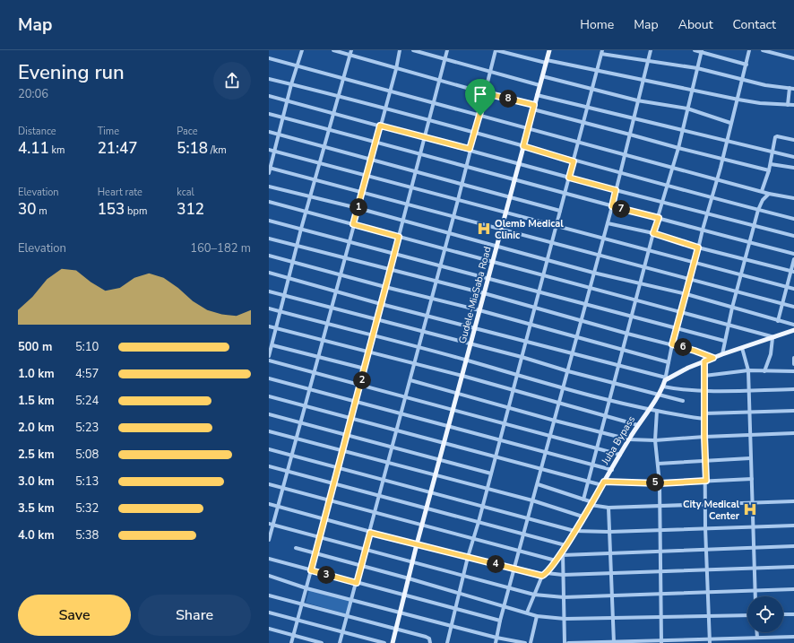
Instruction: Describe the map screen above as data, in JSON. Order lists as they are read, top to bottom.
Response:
{
  "streets": {
    "main road": ["Gudele-MiaSaba Road", "Juba Bypass"]
  },
  "places": {
    "hospital": ["Olemb Medical Clinic", "City Medical Center"]
  },
  "page": {
    "header": "Map",
    "nav": [
      "Home",
      "Map",
      "About",
      "Contact"
    ],
    "heading": ["Evening run", "20:06"],
    "pins": [
      "8",
      "1",
      "7",
      "6",
      "2",
      "5",
      "4",
      "3"
    ],
    "stats": [
      ["Distance", "4.11 km"],
      ["Time", "21:47"],
      ["Pace", "5:18 /km"],
      ["Elevation", "30 m"],
      ["Heart rate", "153 bpm"],
      ["kcal", "312"]
    ],
    "chart": ["Elevation", "160–182 m"],
    "list": [
      {
        "name": "500 m",
        "note": "5:10"
      },
      {
        "name": "1.0 km",
        "note": "4:57"
      },
      {
        "name": "1.5 km",
        "note": "5:24"
      },
      {
        "name": "2.0 km",
        "note": "5:23"
      },
      {
        "name": "2.5 km",
        "note": "5:08"
      },
      {
        "name": "3.0 km",
        "note": "5:13"
      },
      {
        "name": "3.5 km",
        "note": "5:32"
      },
      {
        "name": "4.0 km",
        "note": "5:38"
      }
    ],
    "buttons": ["Save", "Share"]
  }
}
